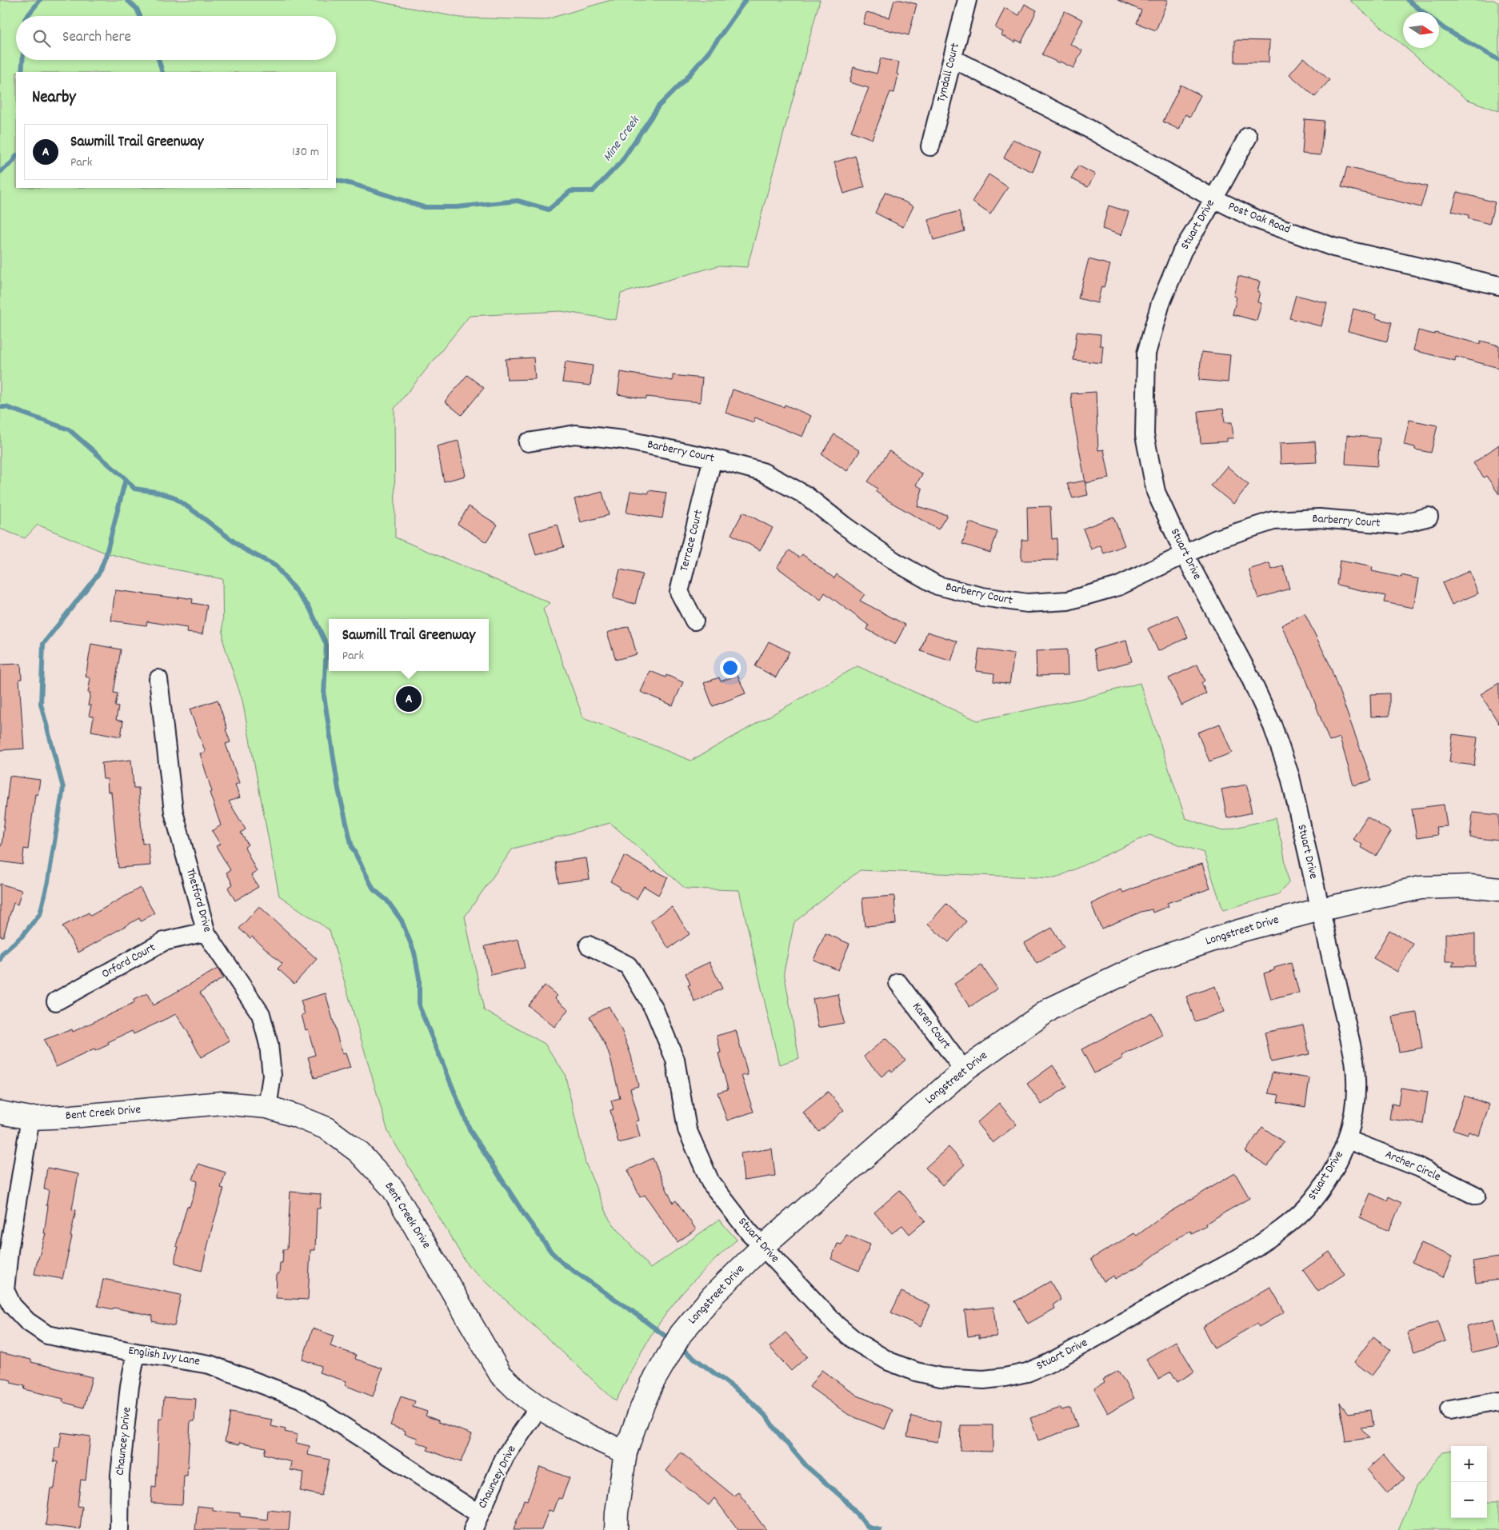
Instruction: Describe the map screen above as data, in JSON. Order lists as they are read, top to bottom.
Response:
{
  "streets": {
    "street": [
      "Tyndall Court",
      "Post Oak Road",
      "Stuart Drive",
      "Barberry Court",
      "Terrace Court",
      "Thetford Drive",
      "Longstreet Drive",
      "Orford Court",
      "Karen Court",
      "Bent Creek Drive",
      "Archer Circle",
      "English Ivy Lane",
      "Chauncey Drive"
    ]
  },
  "crossings": [
    ["Tyndall Court", "Post Oak Road"],
    ["Post Oak Road", "Stuart Drive"],
    ["Stuart Drive", "Barberry Court"],
    ["Stuart Drive", "Longstreet Drive"],
    ["Stuart Drive", "Archer Circle"],
    ["Barberry Court", "Terrace Court"],
    ["Thetford Drive", "Orford Court"],
    ["Thetford Drive", "Bent Creek Drive"],
    ["Longstreet Drive", "Karen Court"],
    ["Longstreet Drive", "Bent Creek Drive"],
    ["Bent Creek Drive", "English Ivy Lane"],
    ["Bent Creek Drive", "Chauncey Drive"],
    ["English Ivy Lane", "Chauncey Drive"]
  ],
  "water": ["Mine Creek"],
  "north": "right",
  "page": {
    "search": "Search here",
    "heading": "Nearby",
    "list": [
      {
        "mark": "A",
        "name": "Sawmill Trail Greenway",
        "note": "Park",
        "value": "130 m"
      }
    ],
    "popup": ["Sawmill Trail Greenway", "Park"],
    "pins": "A",
    "map_buttons": ["+", "−"]
  }
}
